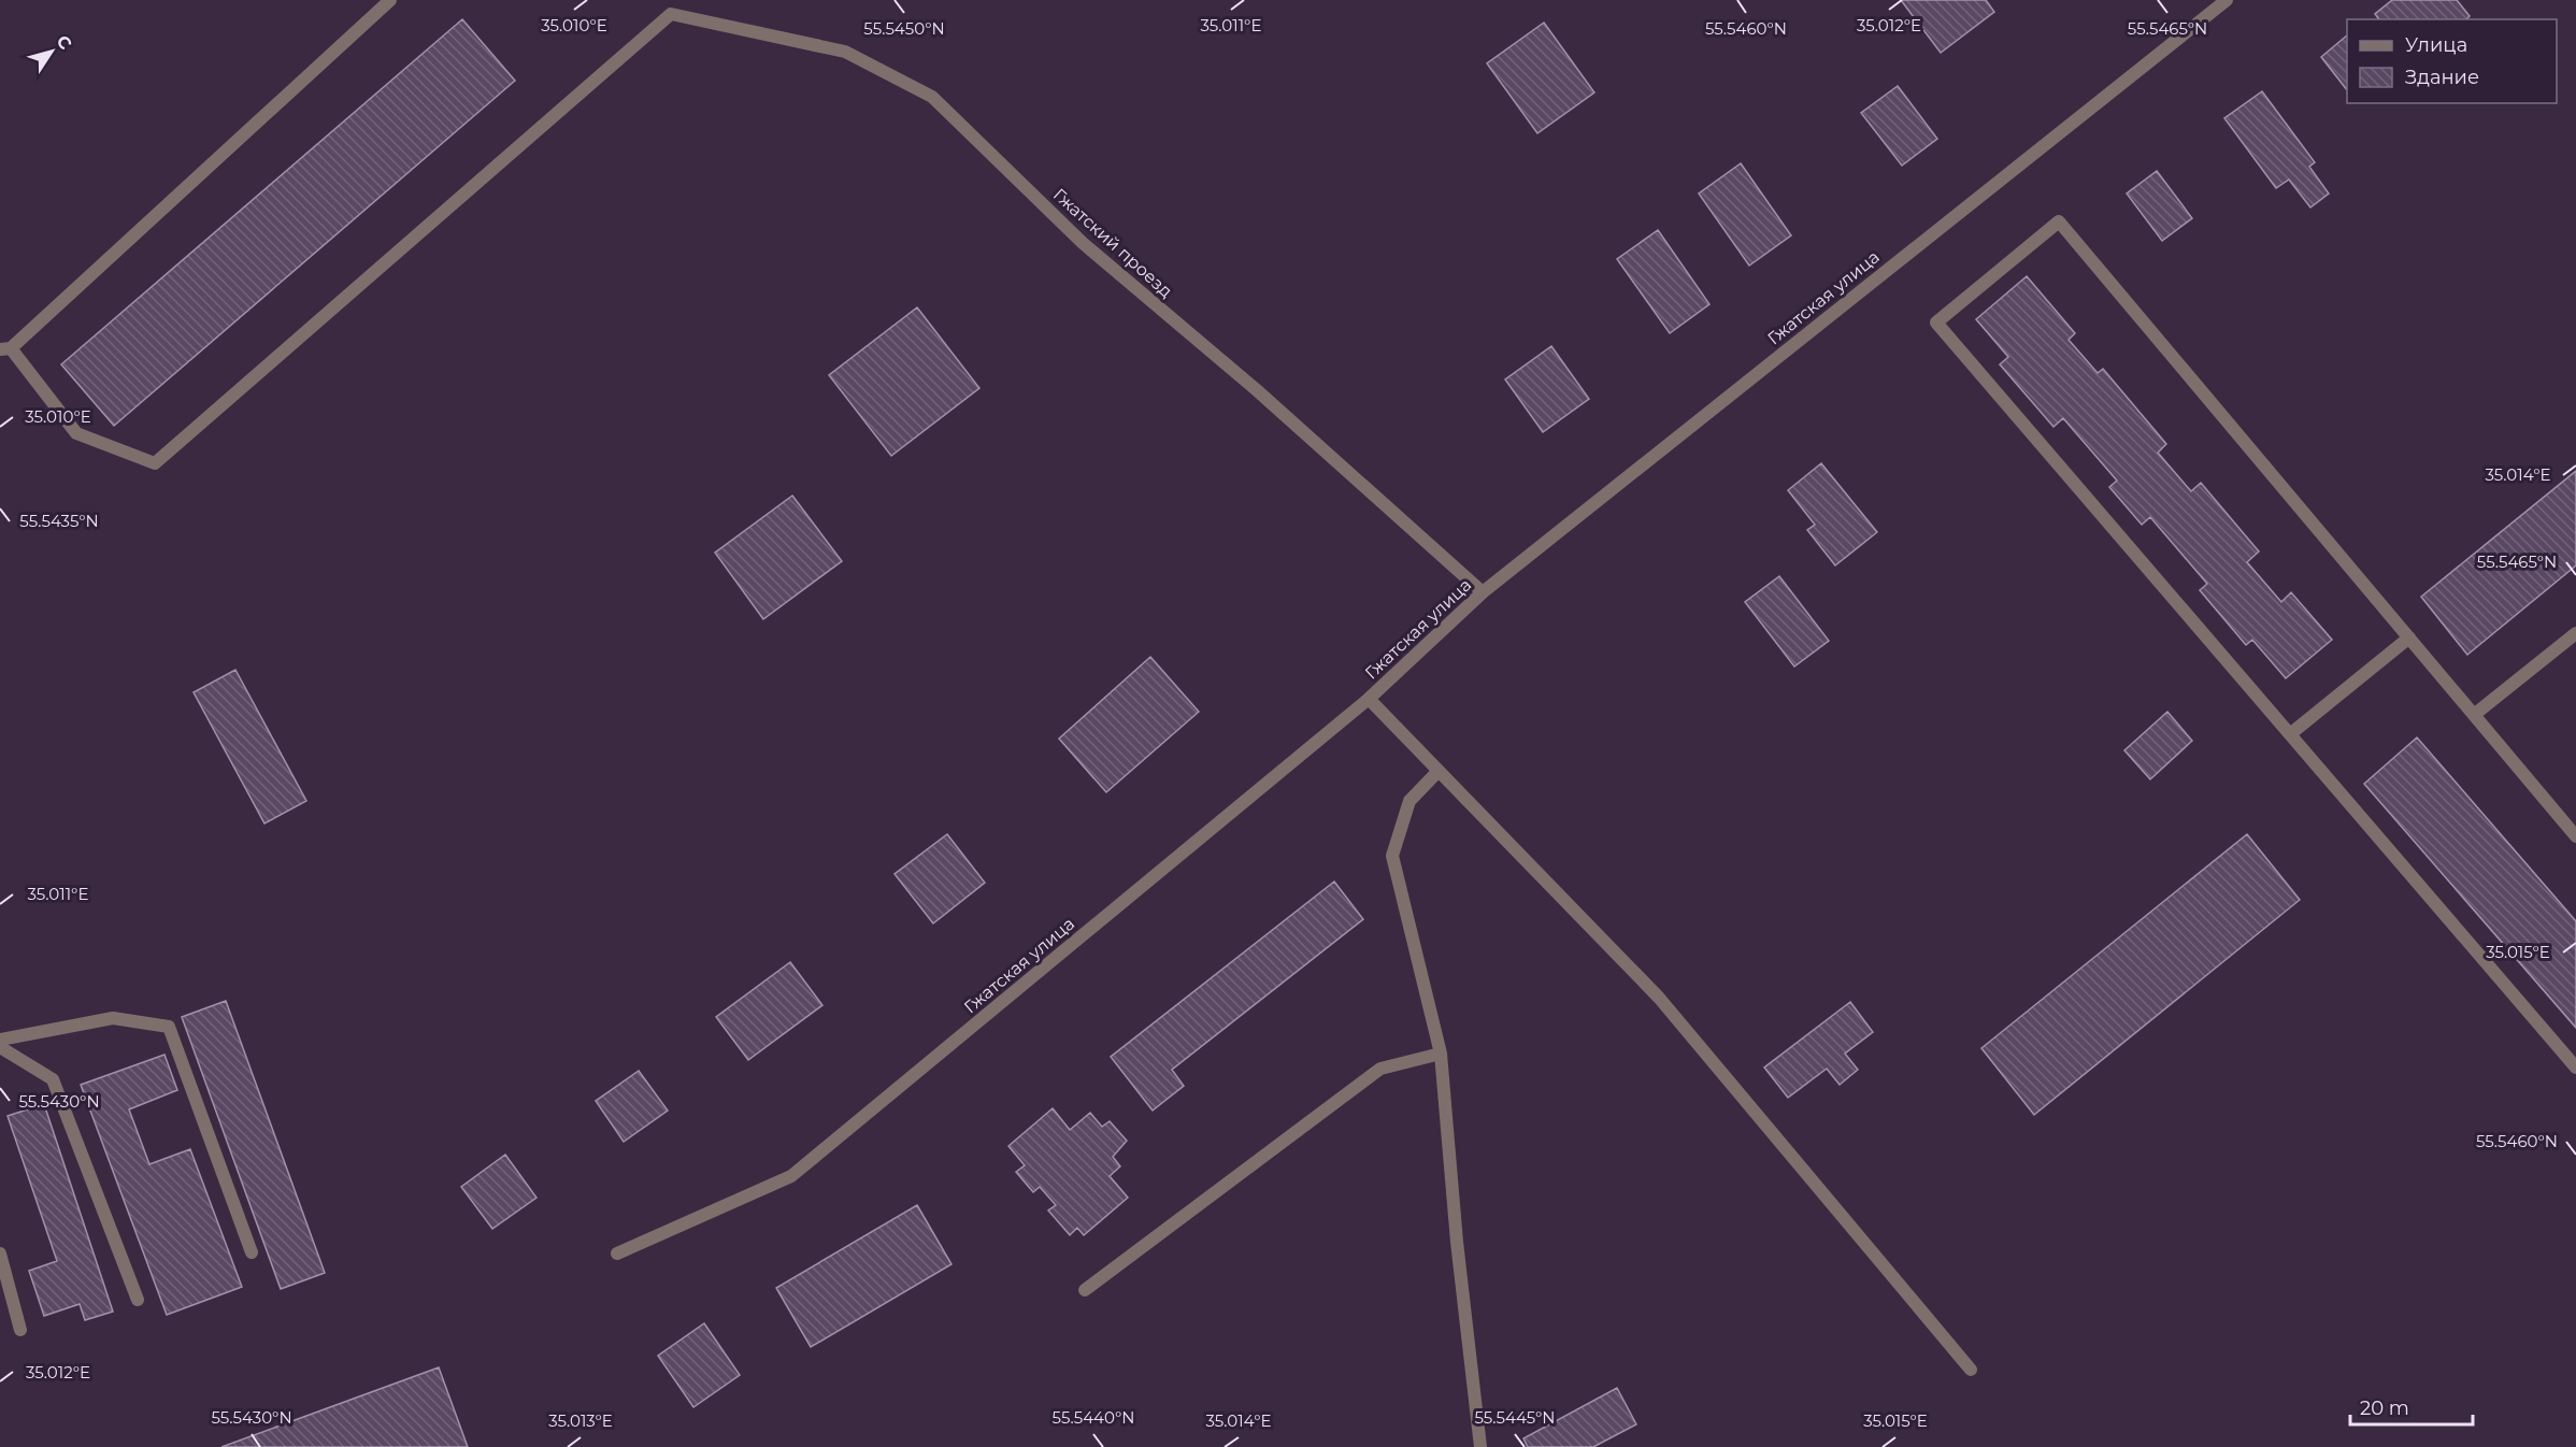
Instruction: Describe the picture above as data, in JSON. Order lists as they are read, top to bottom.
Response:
{
  "streets": {
    "street": ["Гжатский проезд", "Гжатская улица"]
  },
  "crossings": [
    ["Гжатский проезд", "Гжатская улица"]
  ],
  "legend": ["Улица", "Здание"],
  "scale_bar": "20 m",
  "north": "top right",
  "coordinates": [
    "35.010°E",
    "35.012°E",
    "35.011°E",
    "55.5450°N",
    "55.5460°N",
    "55.5465°N",
    "35.014°E",
    "55.5435°N",
    "35.015°E",
    "55.5430°N",
    "55.5440°N",
    "55.5445°N",
    "35.013°E"
  ]
}
